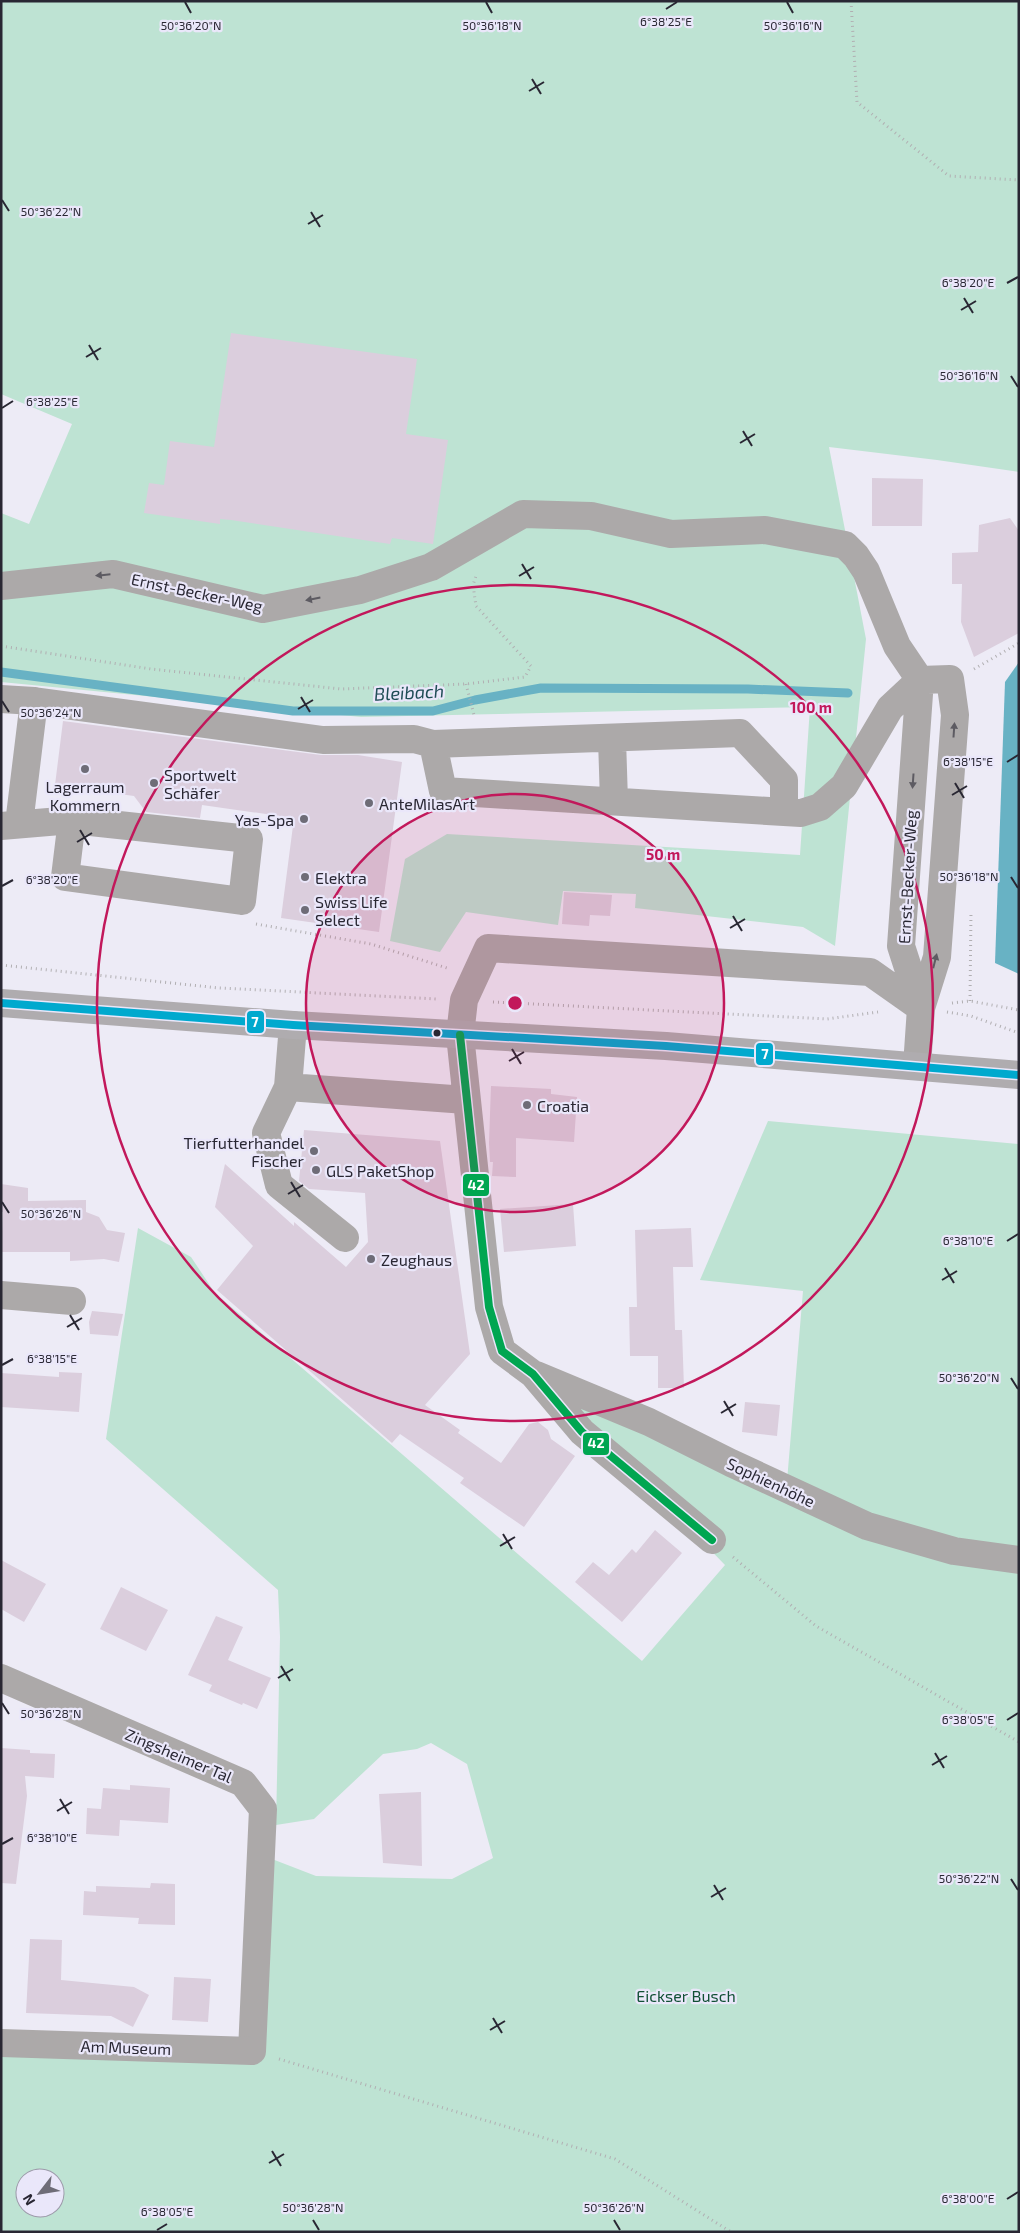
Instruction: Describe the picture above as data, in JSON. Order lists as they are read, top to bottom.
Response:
{
  "streets": {
    "street": [
      "Ernst-Becker-Weg",
      "Sophienhöhe",
      "Zingsheimer Tal",
      "Am Museum"
    ]
  },
  "crossings": [
    ["Zingsheimer Tal", "Am Museum"]
  ],
  "water": ["Bleibach"],
  "parks": ["Eickser Busch"],
  "places": [
    "Lagerraum Kommern",
    "Sportwelt Schäfer",
    "AnteMilasArt",
    "Yas-Spa",
    "Elektra",
    "Swiss Life Select",
    "Croatia",
    "Tierfutterhandel Fischer",
    "GLS PaketShop",
    "Zeughaus"
  ],
  "lines": ["transit line 7", "transit line 42"],
  "north": "bottom left",
  "coordinates": [
    "6°38'25\"E",
    "50°36'20\"N",
    "50°36'18\"N",
    "50°36'16\"N",
    "50°36'22\"N",
    "6°38'20\"E",
    "50°36'24\"N",
    "6°38'15\"E",
    "50°36'26\"N",
    "6°38'10\"E",
    "50°36'28\"N",
    "6°38'05\"E",
    "6°38'00\"E"
  ],
  "rings": ["100 m", "50 m"]
}
